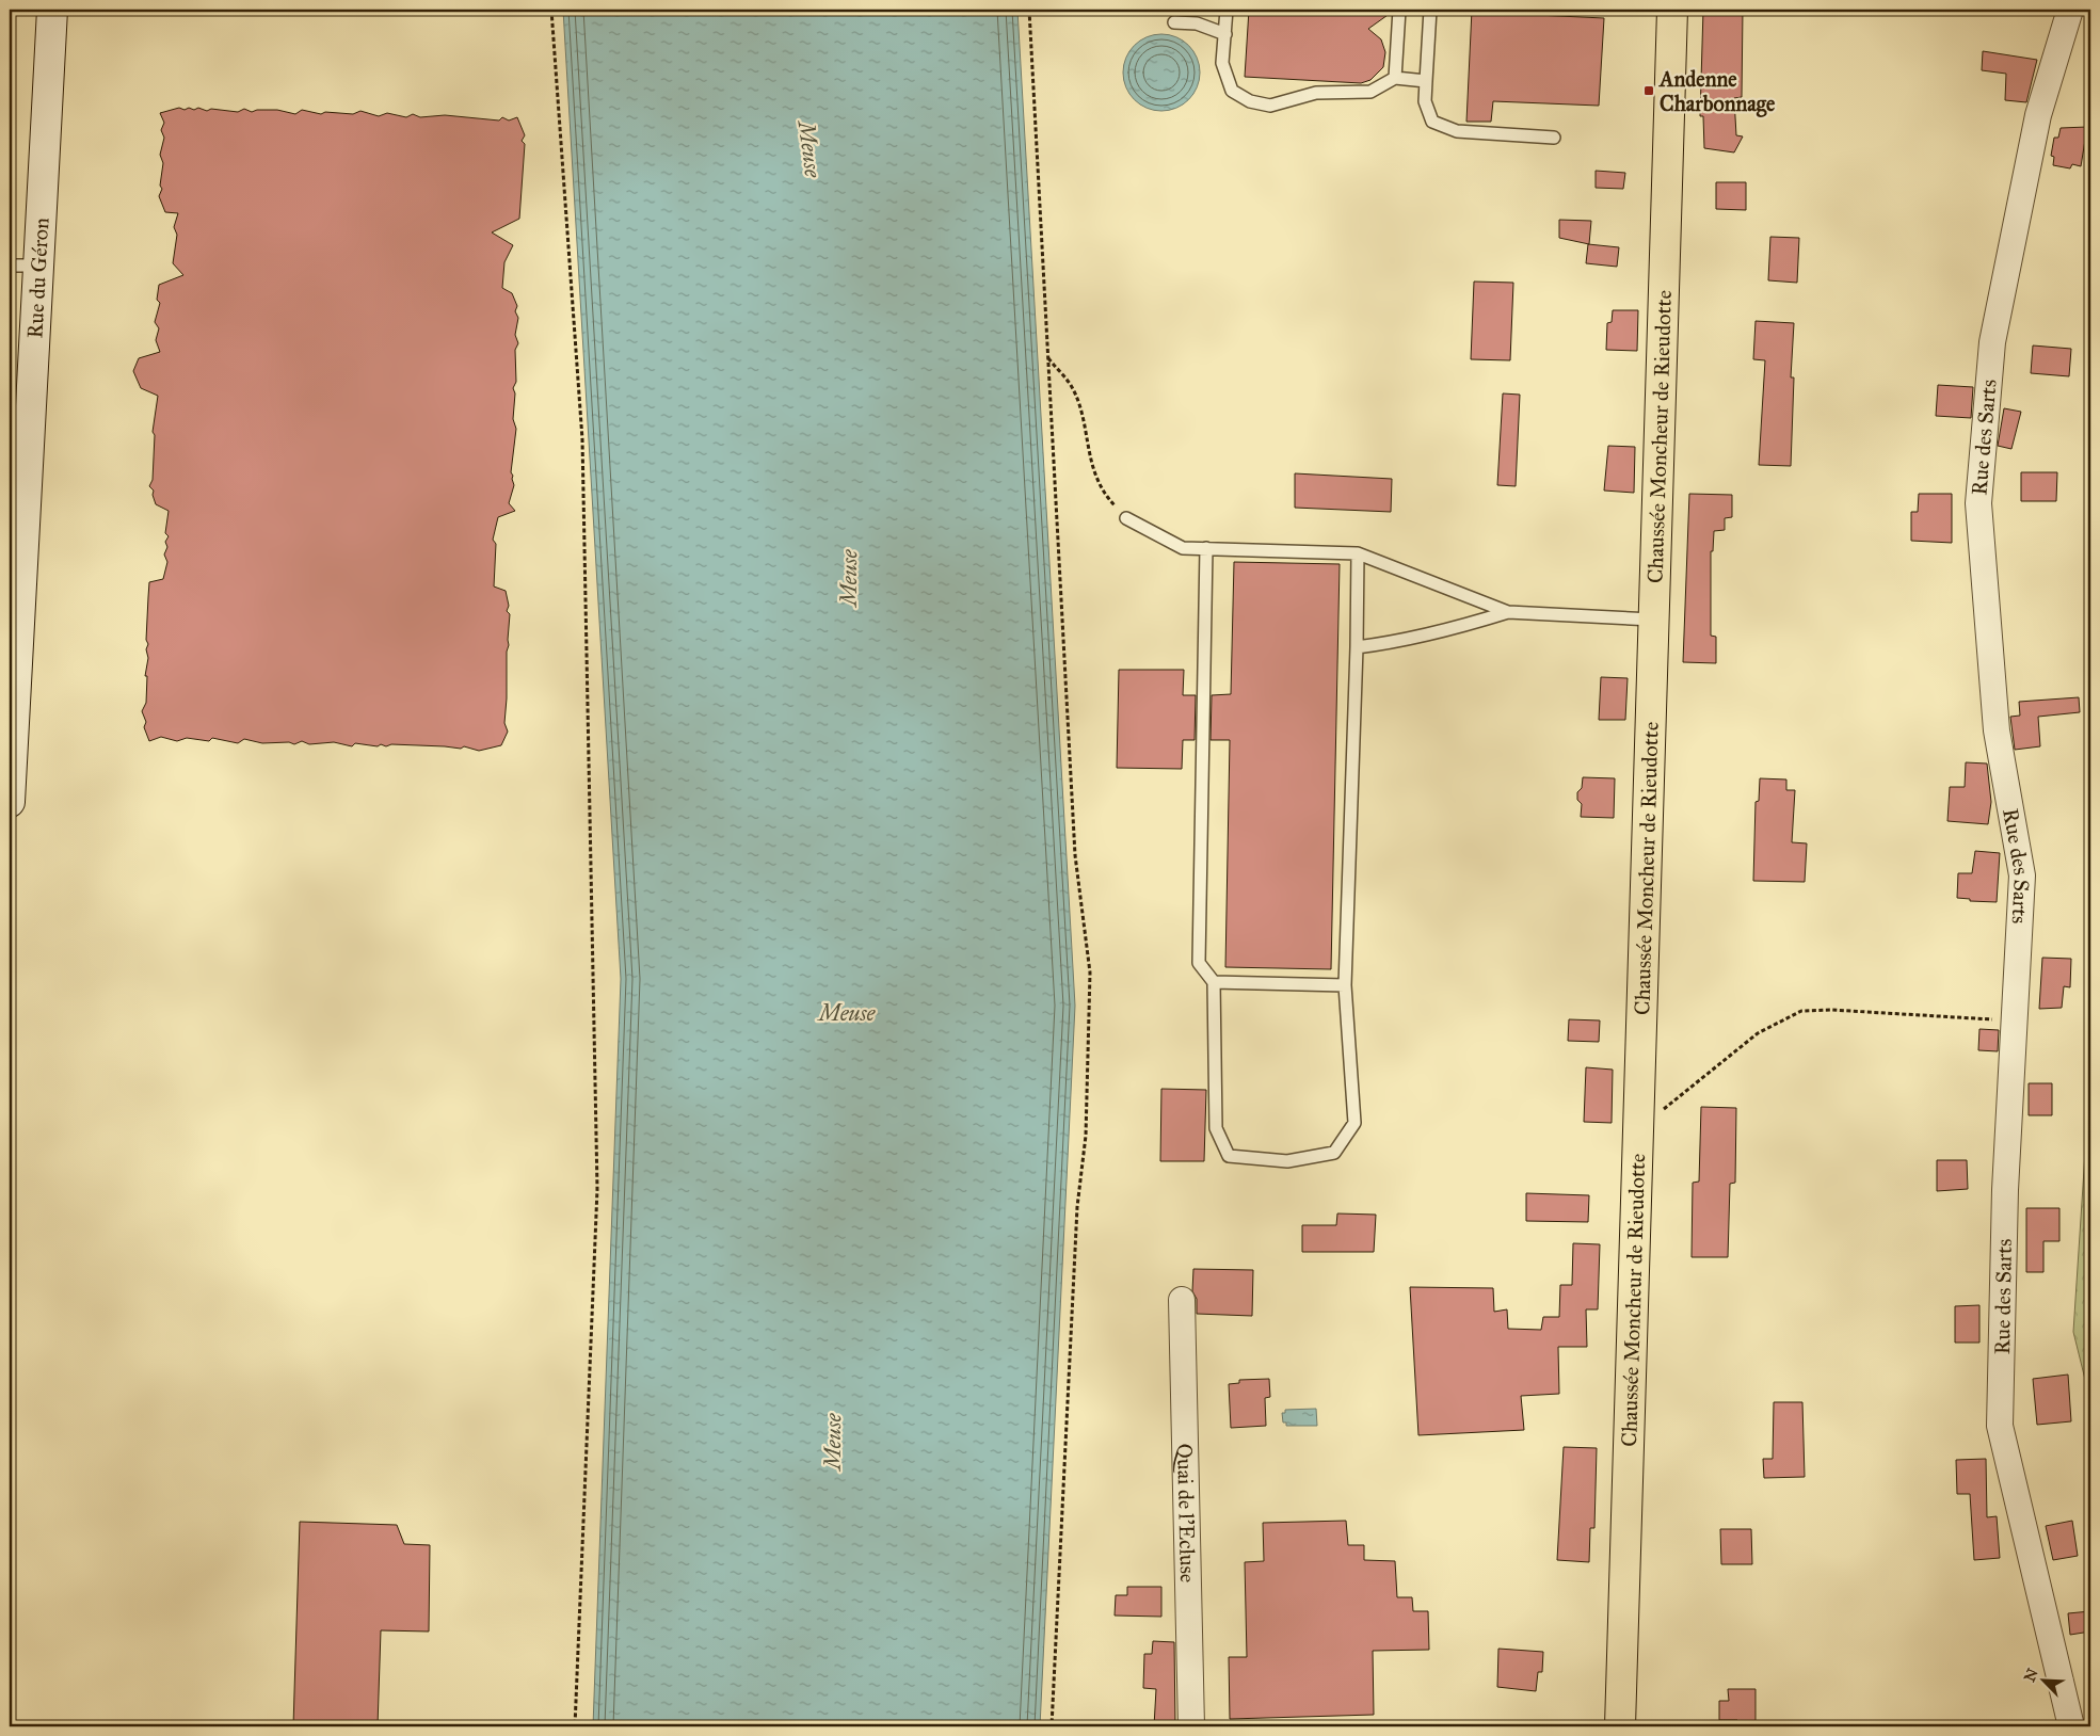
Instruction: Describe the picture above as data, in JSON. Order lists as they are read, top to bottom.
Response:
{
  "streets": {
    "main road": ["Rue du Géron", "Chaussée Moncheur de Rieudotte"],
    "street": ["Rue des Sarts", "Quai de l'Ecluse"]
  },
  "water": ["Meuse"],
  "places": {
    "transit": ["Andenne Charbonnage"]
  },
  "north": "top left"
}
